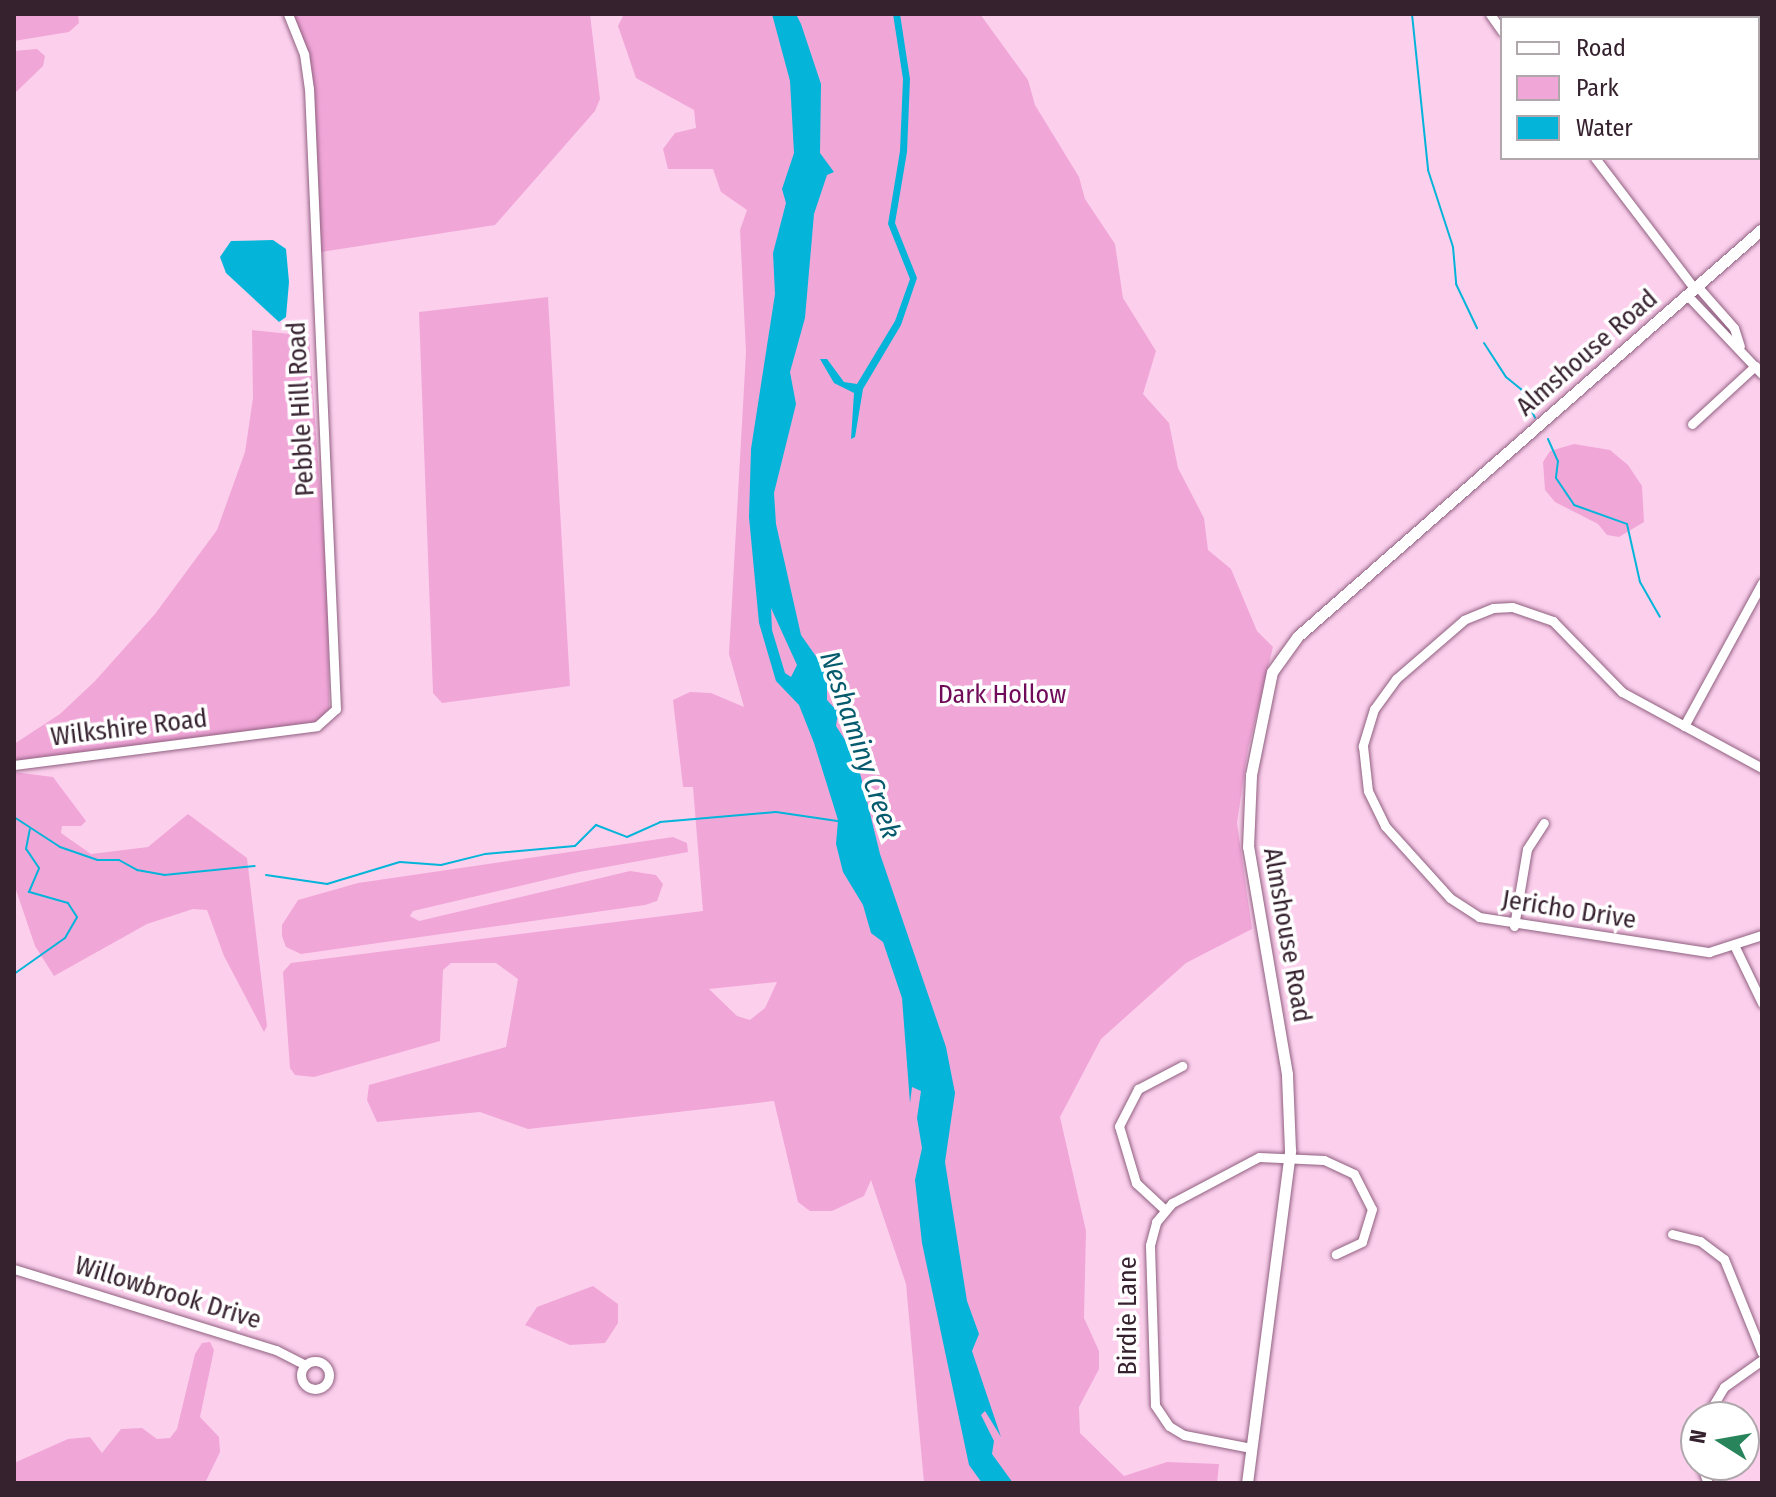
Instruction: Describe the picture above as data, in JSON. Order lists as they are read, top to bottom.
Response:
{
  "streets": {
    "main road": ["Almshouse Road"],
    "street": [
      "Pebble Hill Road",
      "Wilkshire Road",
      "Jericho Drive",
      "Willowbrook Drive",
      "Birdie Lane"
    ]
  },
  "crossings": [
    ["Almshouse Road", "Birdie Lane"],
    ["Pebble Hill Road", "Wilkshire Road"]
  ],
  "water": ["Neshaminy Creek"],
  "parks": ["Dark Hollow"],
  "legend": ["Road", "Park", "Water"],
  "north": "left"
}
